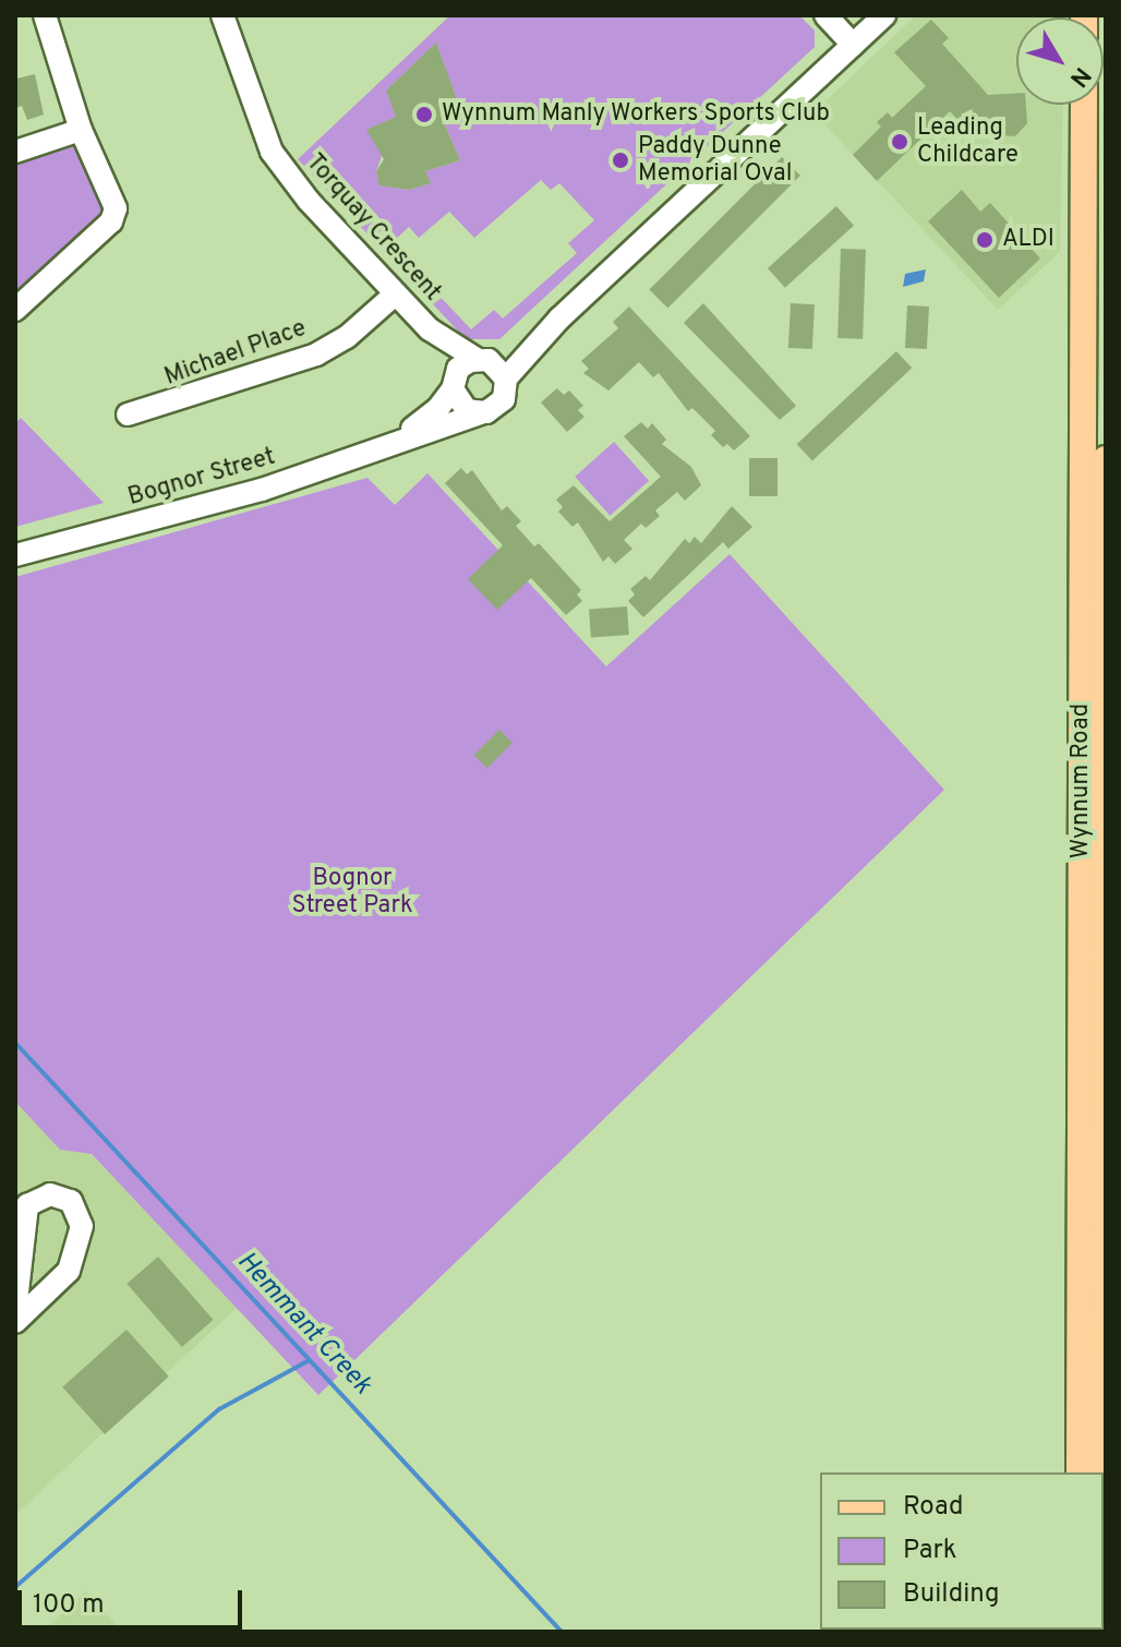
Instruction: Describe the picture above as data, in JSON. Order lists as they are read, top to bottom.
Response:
{
  "streets": {
    "main road": ["Wynnum Road"],
    "street": ["Torquay Crescent", "Michael Place", "Bognor Street"]
  },
  "crossings": [
    ["Torquay Crescent", "Michael Place"],
    ["Torquay Crescent", "Bognor Street"]
  ],
  "water": ["Hemmant Creek"],
  "parks": ["Bognor Street Park"],
  "places": [
    "Wynnum Manly Workers Sports Club",
    "Leading Childcare",
    "Paddy Dunne Memorial Oval",
    "ALDI"
  ],
  "legend": ["Road", "Park", "Building"],
  "scale_bar": "100 m",
  "north": "bottom right"
}
